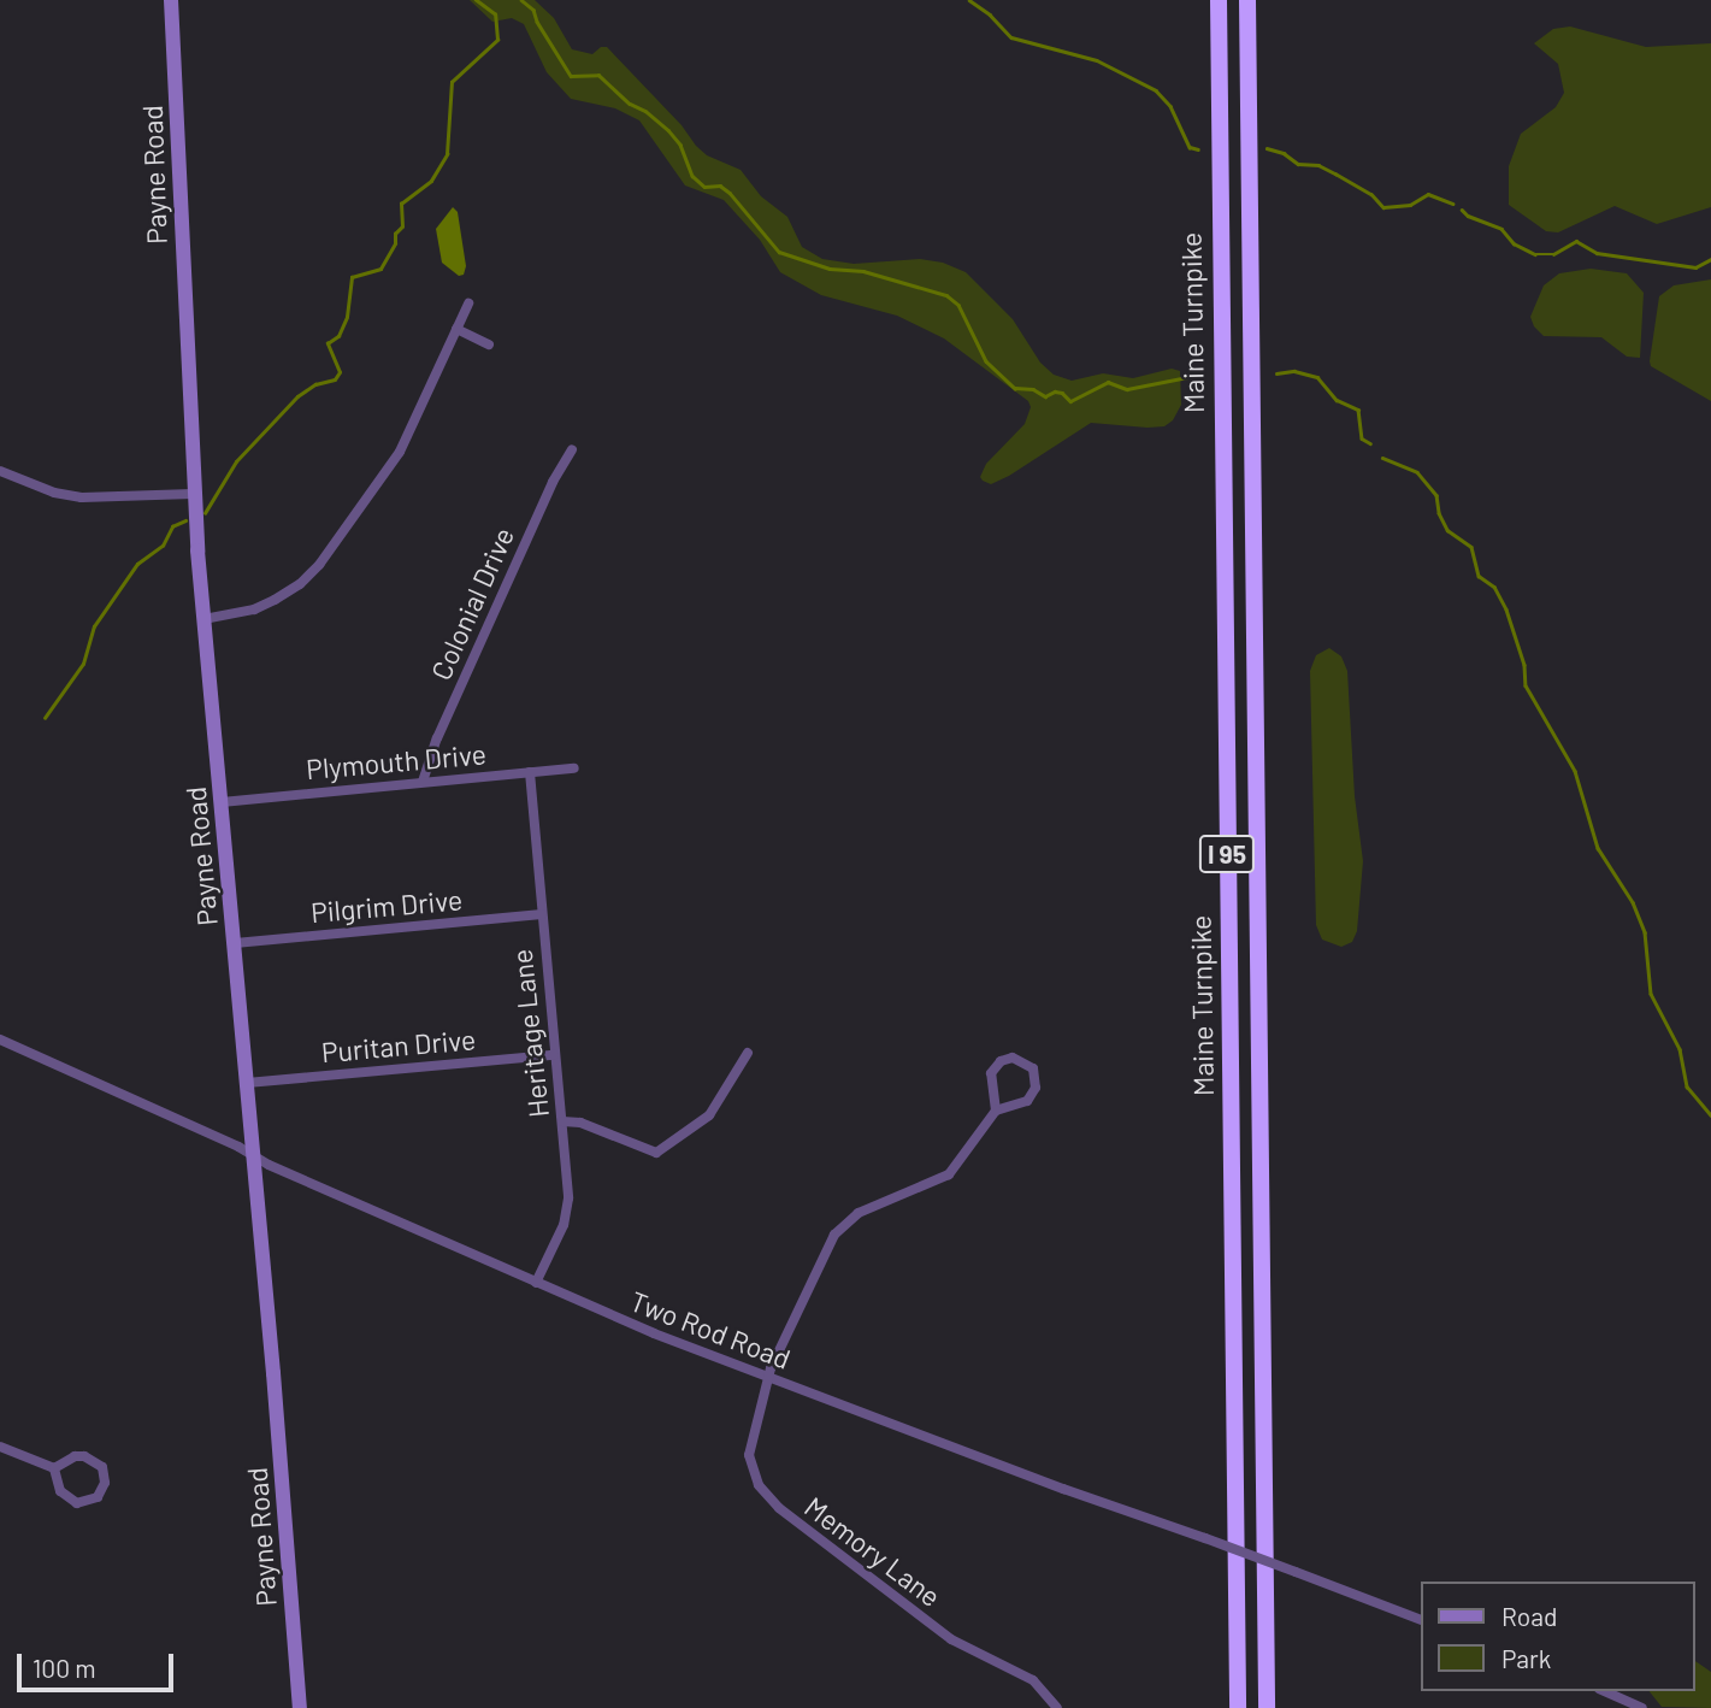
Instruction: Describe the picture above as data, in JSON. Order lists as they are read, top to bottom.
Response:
{
  "streets": {
    "highway": ["Maine Turnpike", "I 95"],
    "main road": ["Payne Road"],
    "street": [
      "Colonial Drive",
      "Plymouth Drive",
      "Pilgrim Drive",
      "Heritage Lane",
      "Puritan Drive",
      "Two Rod Road",
      "Memory Lane"
    ]
  },
  "crossings": [
    ["Payne Road", "Plymouth Drive"],
    ["Payne Road", "Pilgrim Drive"],
    ["Payne Road", "Puritan Drive"],
    ["Payne Road", "Two Rod Road"],
    ["Colonial Drive", "Plymouth Drive"],
    ["Plymouth Drive", "Heritage Lane"],
    ["Pilgrim Drive", "Heritage Lane"],
    ["Heritage Lane", "Puritan Drive"],
    ["Heritage Lane", "Two Rod Road"],
    ["Two Rod Road", "Memory Lane"]
  ],
  "legend": ["Road", "Park"],
  "scale_bar": "100 m"
}
